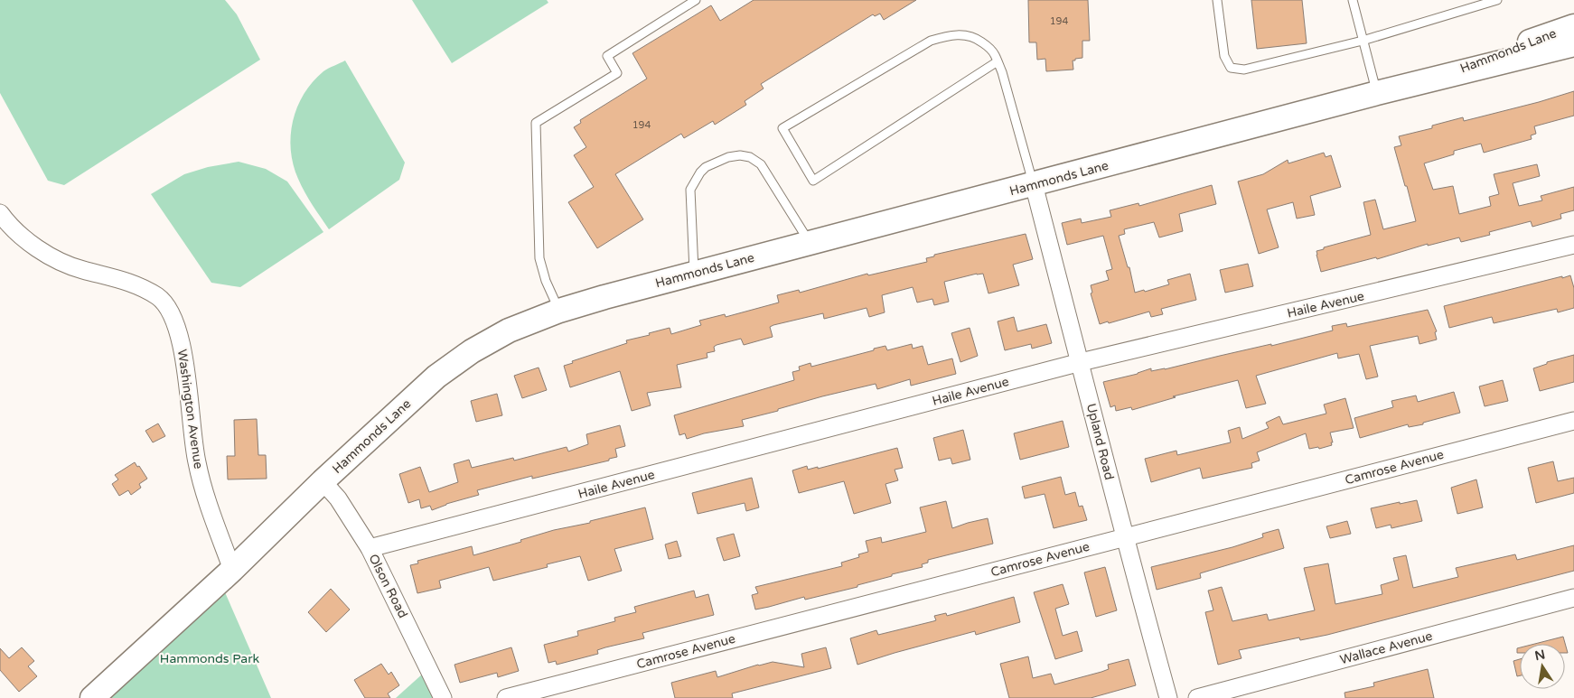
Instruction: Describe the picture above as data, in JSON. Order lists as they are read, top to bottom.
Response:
{
  "streets": {
    "street": [
      "Hammonds Lane",
      "Haile Avenue",
      "Washington Avenue",
      "Upland Road",
      "Camrose Avenue",
      "Olson Road",
      "Wallace Avenue"
    ]
  },
  "crossings": [
    ["Hammonds Lane", "Washington Avenue"],
    ["Hammonds Lane", "Upland Road"],
    ["Hammonds Lane", "Olson Road"],
    ["Haile Avenue", "Upland Road"],
    ["Haile Avenue", "Olson Road"],
    ["Upland Road", "Camrose Avenue"]
  ],
  "parks": ["Hammonds Park"],
  "house_numbers": ["194", "194"],
  "north": "top"
}
